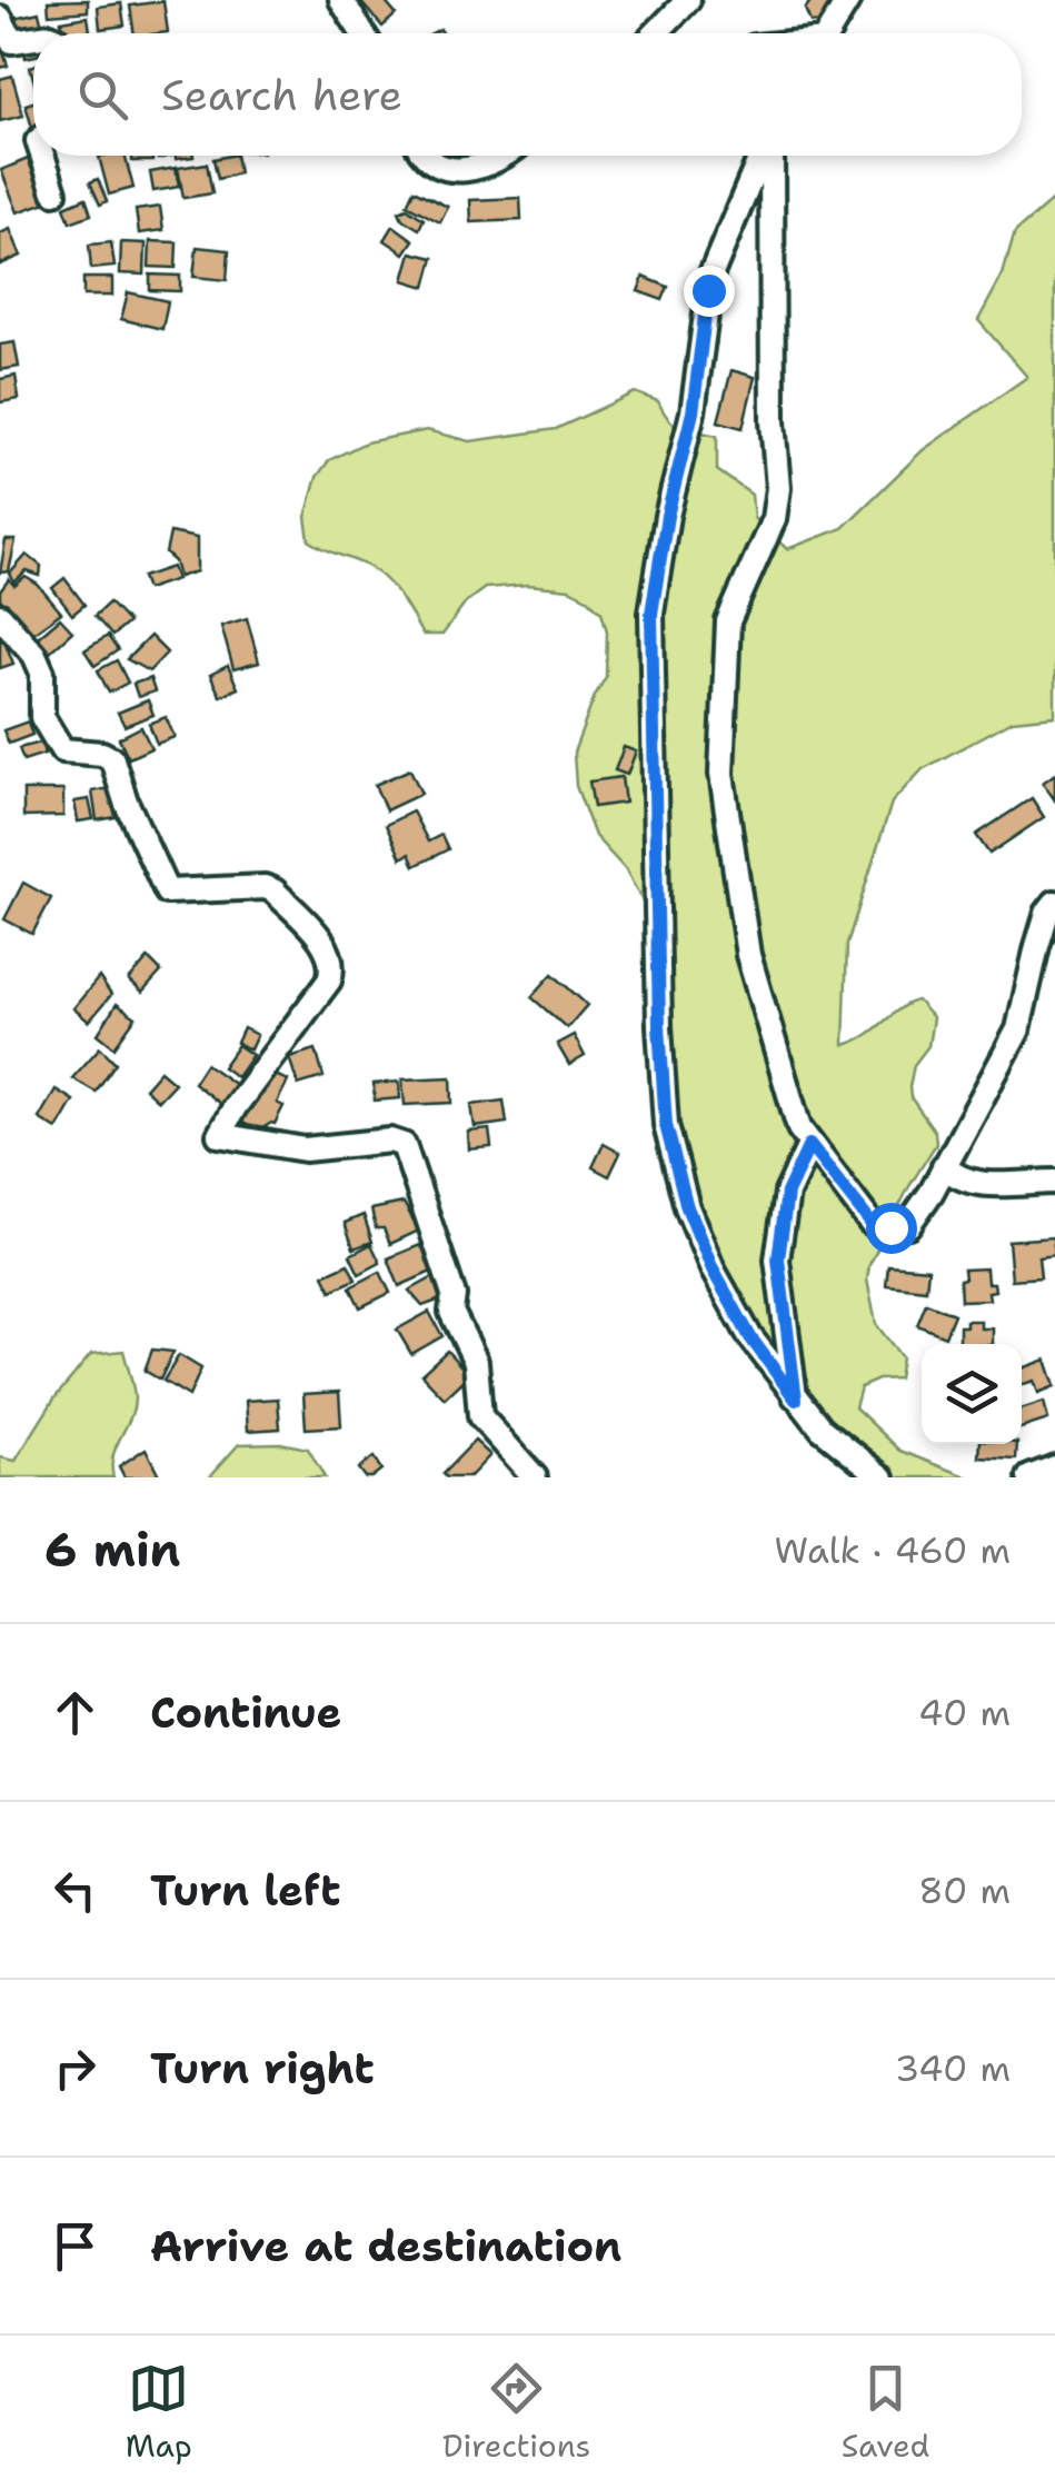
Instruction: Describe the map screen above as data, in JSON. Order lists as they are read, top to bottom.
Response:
{
  "page": {
    "search": "Search here",
    "heading": ["6 min", "Walk · 460 m"],
    "list": [
      ["Continue", "40 m"],
      ["Turn left", "80 m"],
      ["Turn right", "340 m"],
      "Arrive at destination"
    ],
    "nav": ["Map", "Directions", "Saved"]
  }
}
